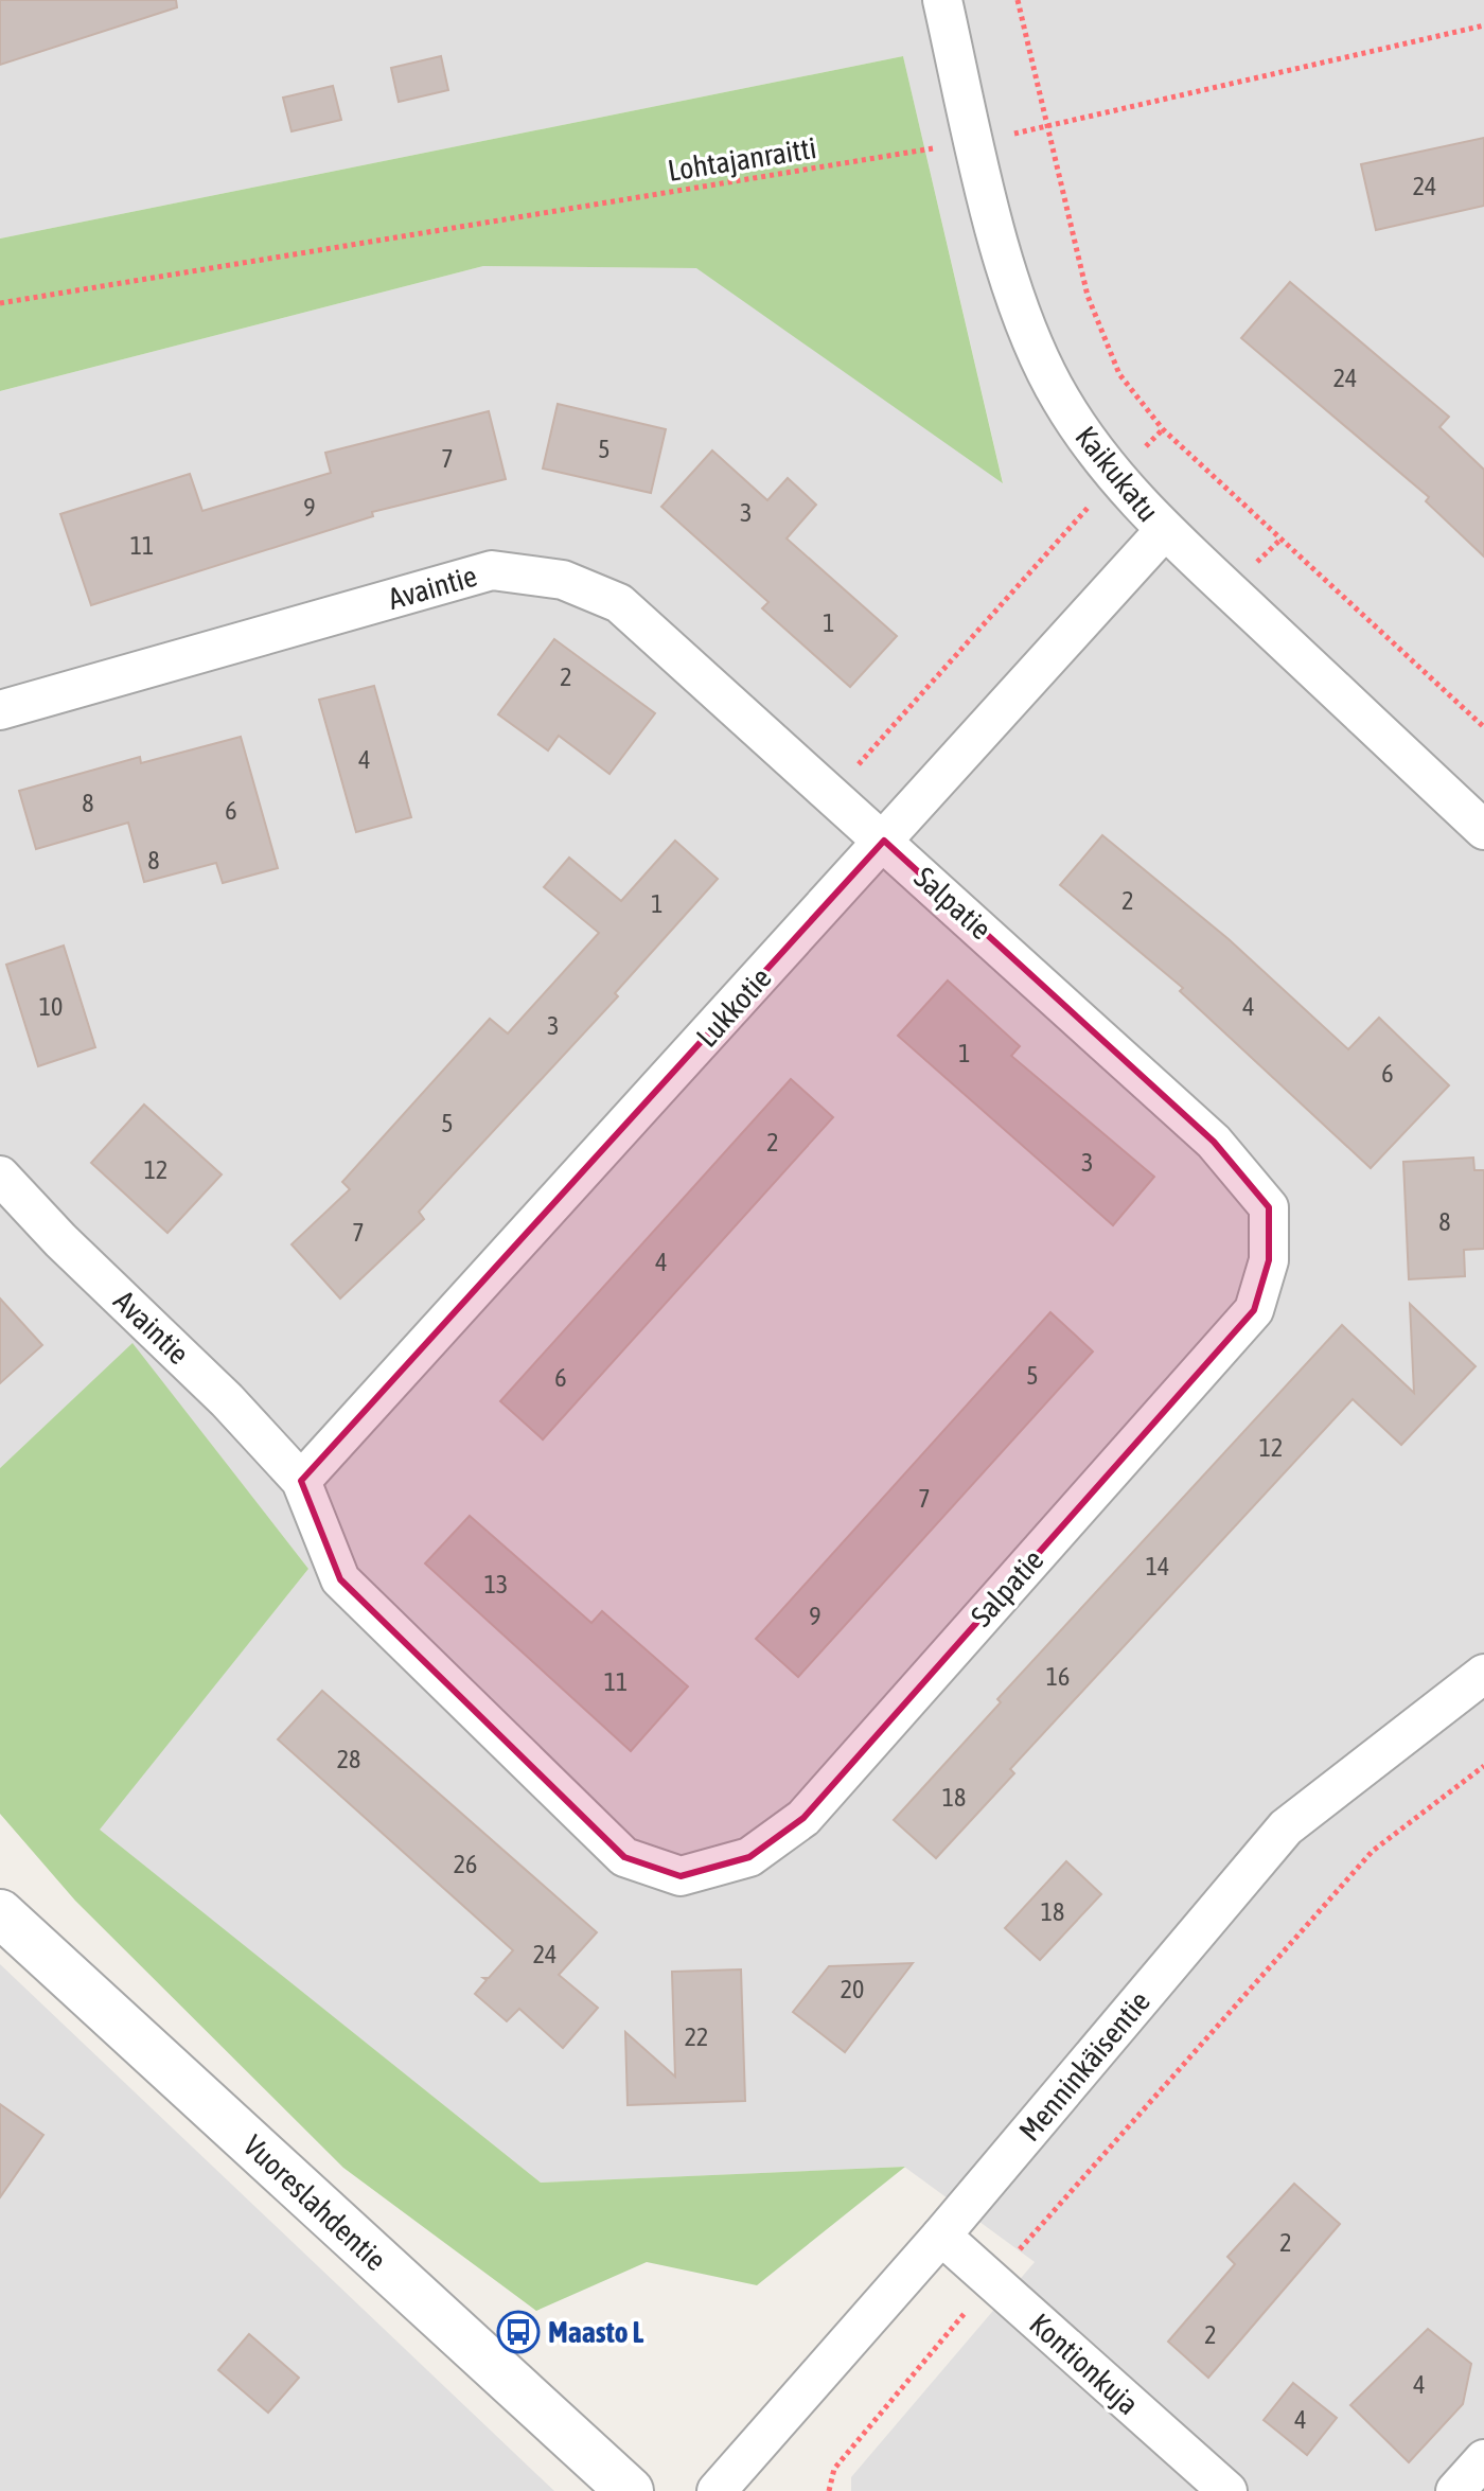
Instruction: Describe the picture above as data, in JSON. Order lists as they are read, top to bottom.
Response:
{
  "streets": {
    "street": [
      "Kaikukatu",
      "Avaintie",
      "Salpatie",
      "Lukkotie",
      "Menninkäisentie",
      "Vuoreslahdentie",
      "Kontionkuja"
    ],
    "path": ["Lohtajanraitti"]
  },
  "crossings": [
    ["Lohtajanraitti", "Kaikukatu"],
    ["Kaikukatu", "Lukkotie"],
    ["Avaintie", "Salpatie"],
    ["Avaintie", "Lukkotie"],
    ["Salpatie", "Lukkotie"],
    ["Menninkäisentie", "Kontionkuja"]
  ],
  "places": {
    "bus stop": ["Maasto L"]
  },
  "house_numbers": [
    "24",
    "24",
    "5",
    "7",
    "9",
    "3",
    "11",
    "1",
    "2",
    "4",
    "8",
    "6",
    "8",
    "2",
    "1",
    "10",
    "4",
    "3",
    "1",
    "6",
    "5",
    "2",
    "3",
    "12",
    "8",
    "7",
    "4",
    "5",
    "6",
    "12",
    "7",
    "14",
    "13",
    "9",
    "16",
    "11",
    "28",
    "18",
    "26",
    "18",
    "24",
    "20",
    "22",
    "2",
    "2",
    "4",
    "4"
  ]
}
